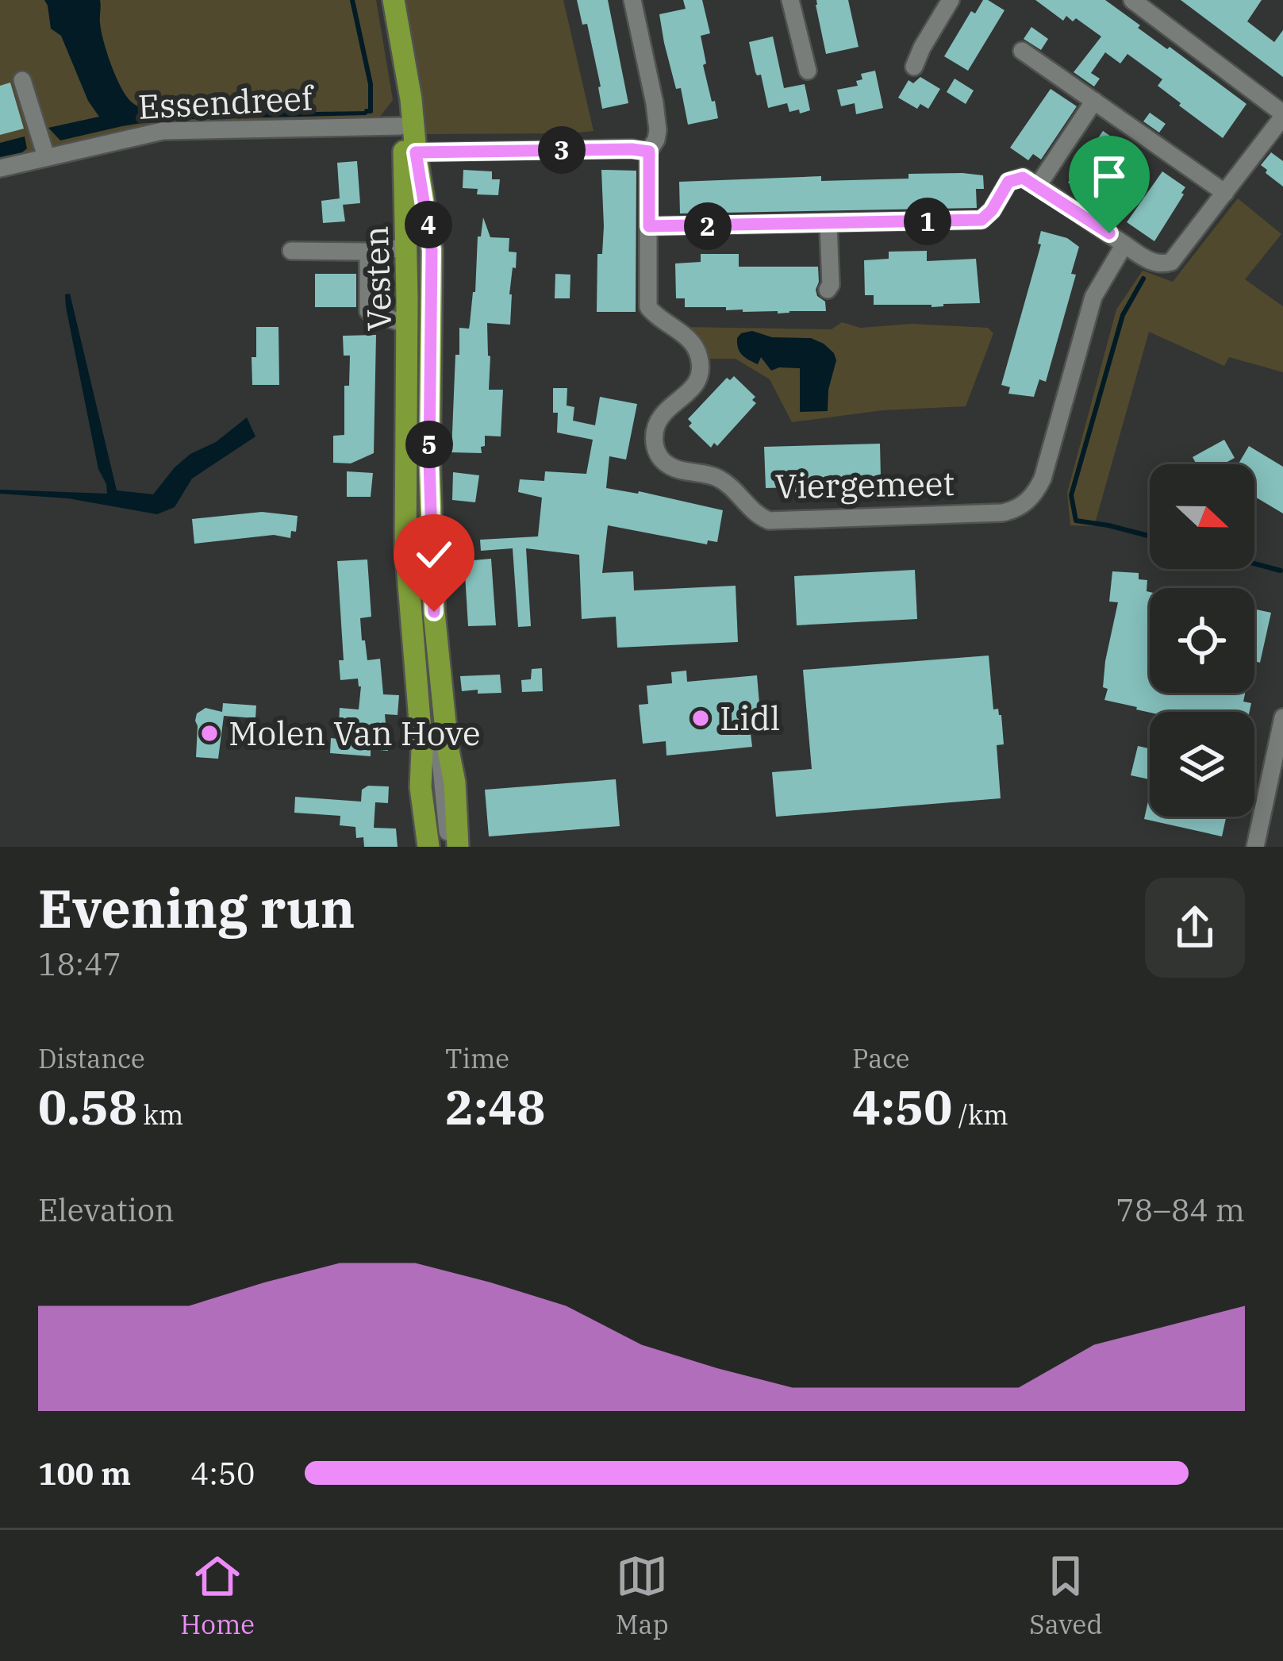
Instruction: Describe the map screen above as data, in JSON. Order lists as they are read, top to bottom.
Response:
{
  "streets": {
    "main road": ["Vesten"],
    "street": ["Essendreef", "Viergemeet"]
  },
  "places": ["Lidl", "Molen Van Hove"],
  "north": "right",
  "page": {
    "pins": [
      "3",
      "1",
      "4",
      "2",
      "5"
    ],
    "heading": ["Evening run", "18:47"],
    "stats": [
      ["Distance", "0.58 km"],
      ["Time", "2:48"],
      ["Pace", "4:50 /km"]
    ],
    "chart": ["Elevation", "78–84 m"],
    "list": [
      {
        "name": "100 m",
        "note": "4:50"
      }
    ],
    "tabs": ["Home", "Map", "Saved"]
  }
}
